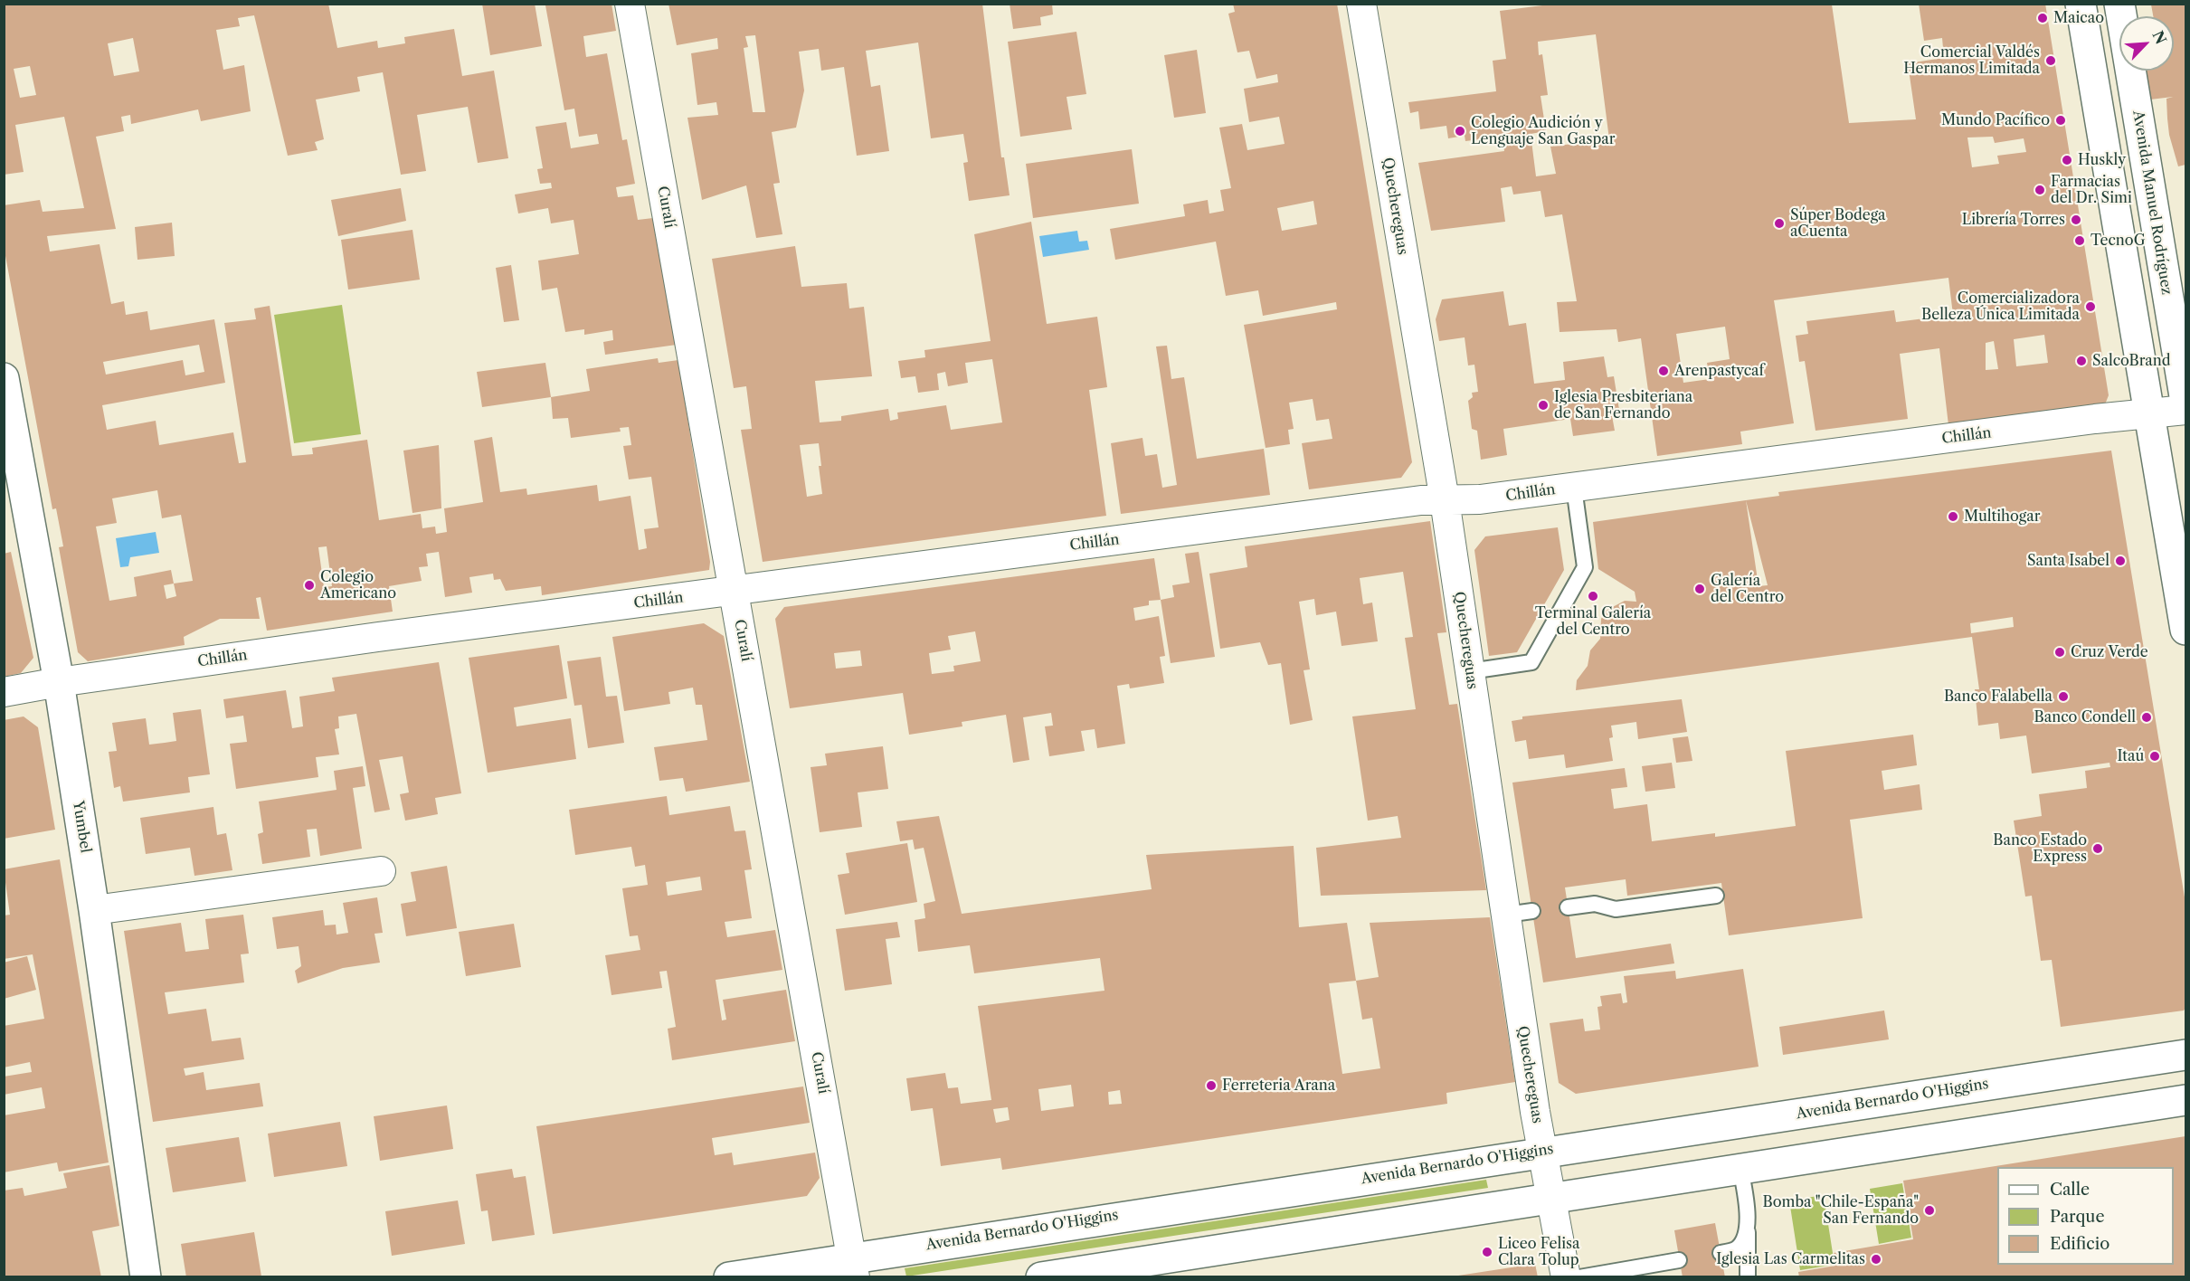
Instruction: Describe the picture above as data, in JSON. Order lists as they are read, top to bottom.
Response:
{
  "streets": {
    "main road": ["Avenida Manuel Rodríguez", "Yumbel", "Avenida Bernardo O'Higgins"],
    "street": ["Quechereguas", "Curalí", "Chillán"]
  },
  "crossings": [
    ["Quechereguas", "Chillán"],
    ["Quechereguas", "Avenida Bernardo O'Higgins"],
    ["Curalí", "Chillán"],
    ["Curalí", "Avenida Bernardo O'Higgins"],
    ["Chillán", "Yumbel"]
  ],
  "places": [
    "Maicao",
    "Comercial Valdés Hermanos Limitada",
    "Mundo Pacífico",
    "Colegio Audición y Lenguaje San Gaspar",
    "Huskly",
    "Farmacias del Dr. Simi",
    "Librería Torres",
    "Súper Bodega aCuenta",
    "TecnoG",
    "Comercializadora Belleza Única Limitada",
    "SalcoBrand",
    "Arenpastycaf",
    "Iglesia Presbiteriana de San Fernando",
    "Multihogar",
    "Santa Isabel",
    "Colegio Americano",
    "Galería del Centro",
    "Terminal Galería del Centro",
    "Cruz Verde",
    "Banco Falabella",
    "Banco Condell",
    "Itaú",
    "Banco Estado Express",
    "Ferreteria Arana",
    "Bomba \"Chile-España\" San Fernando",
    "Liceo Felisa Clara Tolup",
    "Iglesia Las Carmelitas"
  ],
  "legend": ["Calle", "Parque", "Edificio"],
  "north": "top right"
}
